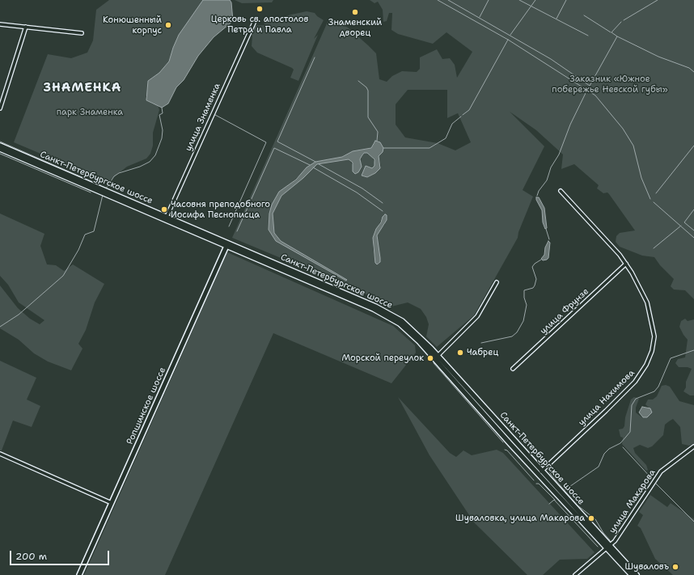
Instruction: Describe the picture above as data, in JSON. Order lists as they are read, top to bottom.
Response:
{
  "streets": {
    "main road": ["Санкт-Петербургское шоссе", "Ропшинское шоссе"],
    "street": [
      "улица Знаменка",
      "улица Фрунзе",
      "улица Нахимова",
      "улица Макарова"
    ]
  },
  "crossings": [
    ["улица Знаменка", "Санкт-Петербургское шоссе"],
    ["Санкт-Петербургское шоссе", "улица Нахимова"],
    ["Санкт-Петербургское шоссе", "Ропшинское шоссе"],
    ["Санкт-Петербургское шоссе", "улица Макарова"],
    ["улица Фрунзе", "улица Нахимова"]
  ],
  "districts": ["ЗНАМЕНКА"],
  "parks": ["Заказник «Южное побережье Невской губы»", "парк Знаменка"],
  "places": [
    "Церковь св. апостолов Петра и Павла",
    "Знаменский дворец",
    "Конюшенный корпус",
    "Часовня преподобного Иосифа Песнописца",
    "Чабрец",
    "Морской переулок",
    "Шуваловка, улица Макарова",
    "Шуваловъ"
  ],
  "scale_bar": "200 m"
}
